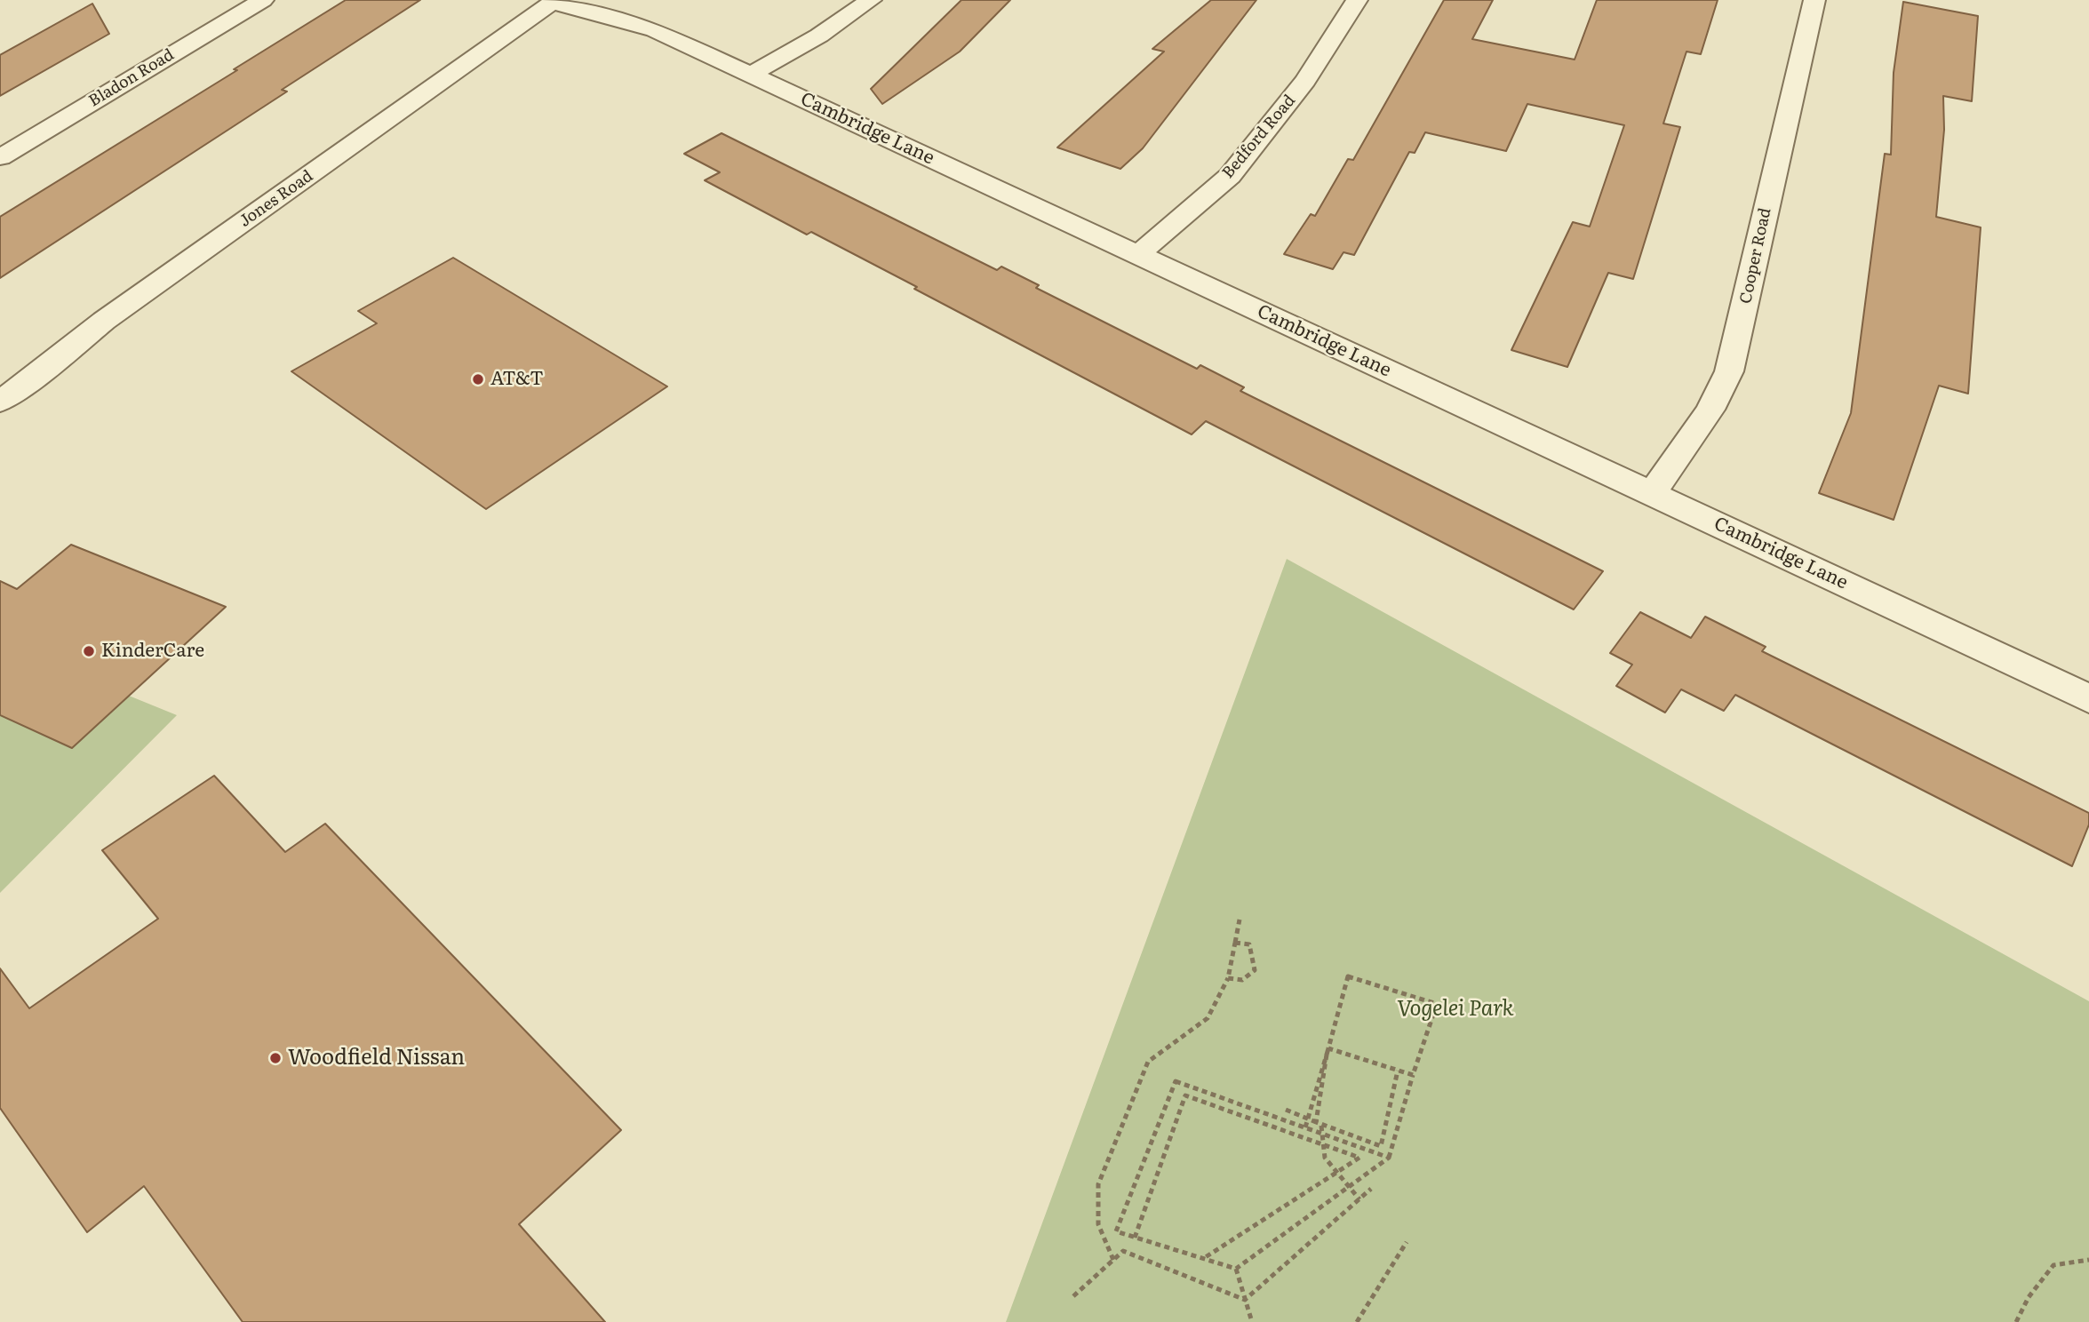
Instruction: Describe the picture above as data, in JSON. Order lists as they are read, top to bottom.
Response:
{
  "streets": {
    "street": [
      "Bladon Road",
      "Cambridge Lane",
      "Bedford Road",
      "Jones Road",
      "Cooper Road"
    ]
  },
  "crossings": [
    ["Cambridge Lane", "Bedford Road"],
    ["Cambridge Lane", "Jones Road"],
    ["Cambridge Lane", "Cooper Road"]
  ],
  "parks": ["Vogelei Park"],
  "places": ["AT&T", "KinderCare", "Woodfield Nissan"]
}
